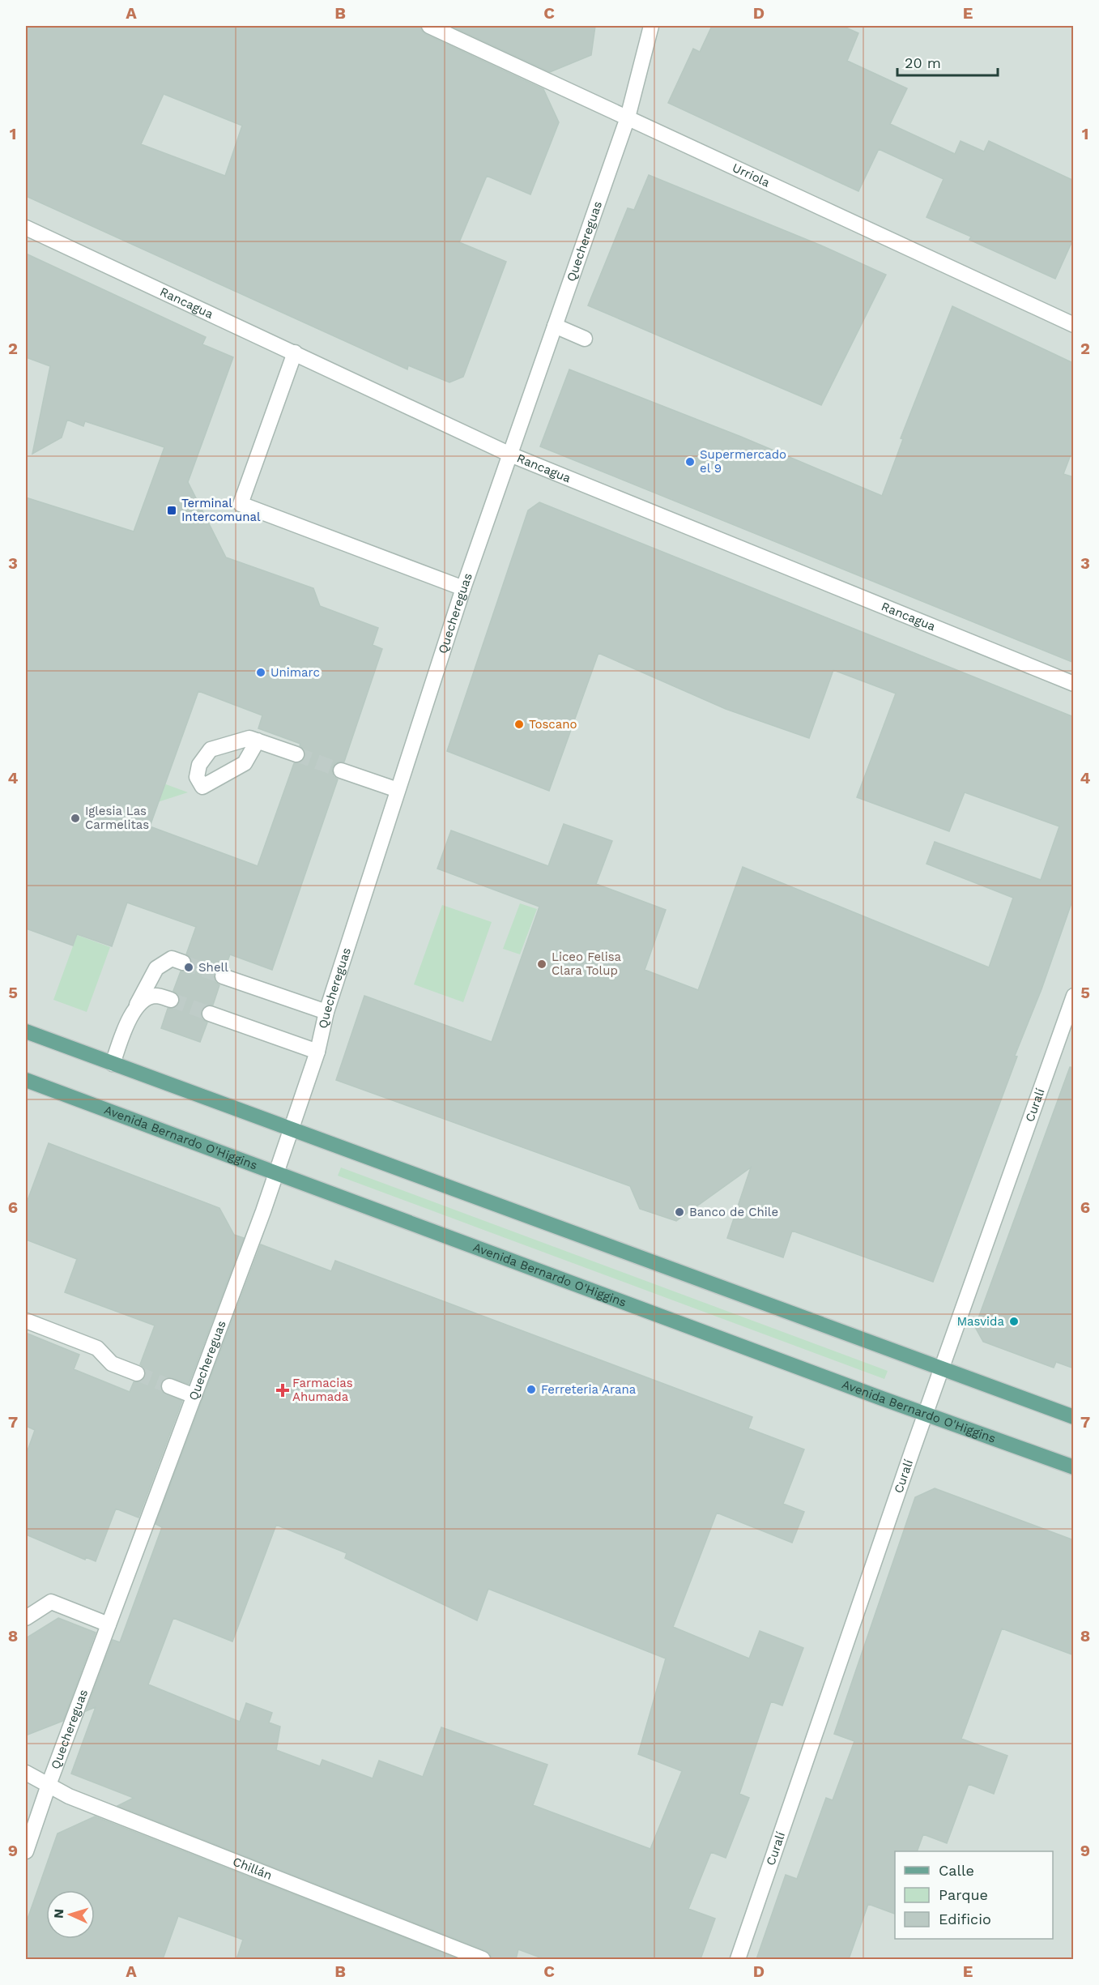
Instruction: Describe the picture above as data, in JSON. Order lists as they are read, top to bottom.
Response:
{
  "streets": {
    "main road": ["Avenida Bernardo O'Higgins"],
    "street": [
      "Urriola",
      "Quechereguas",
      "Rancagua",
      "Curalí",
      "Chillán"
    ]
  },
  "crossings": [
    ["Urriola", "Quechereguas"],
    ["Quechereguas", "Rancagua"],
    ["Quechereguas", "Avenida Bernardo O'Higgins"],
    ["Quechereguas", "Chillán"],
    ["Curalí", "Avenida Bernardo O'Higgins"]
  ],
  "places": {
    "other": [
      "Supermercado el 9",
      "Unimarc",
      "Toscano",
      "Iglesia Las Carmelitas",
      "Liceo Felisa Clara Tolup",
      "Shell",
      "Banco de Chile",
      "Masvida",
      "Ferreteria Arana"
    ],
    "transit": ["Terminal Intercomunal"],
    "health": ["Farmacias Ahumada"]
  },
  "legend": ["Calle", "Parque", "Edificio"],
  "scale_bar": "20 m",
  "north": "left",
  "grid": {
    "columns": [
      "A",
      "B",
      "C",
      "D",
      "E"
    ],
    "rows": [
      "1",
      "2",
      "3",
      "4",
      "5",
      "6",
      "7",
      "8",
      "9"
    ]
  }
}
